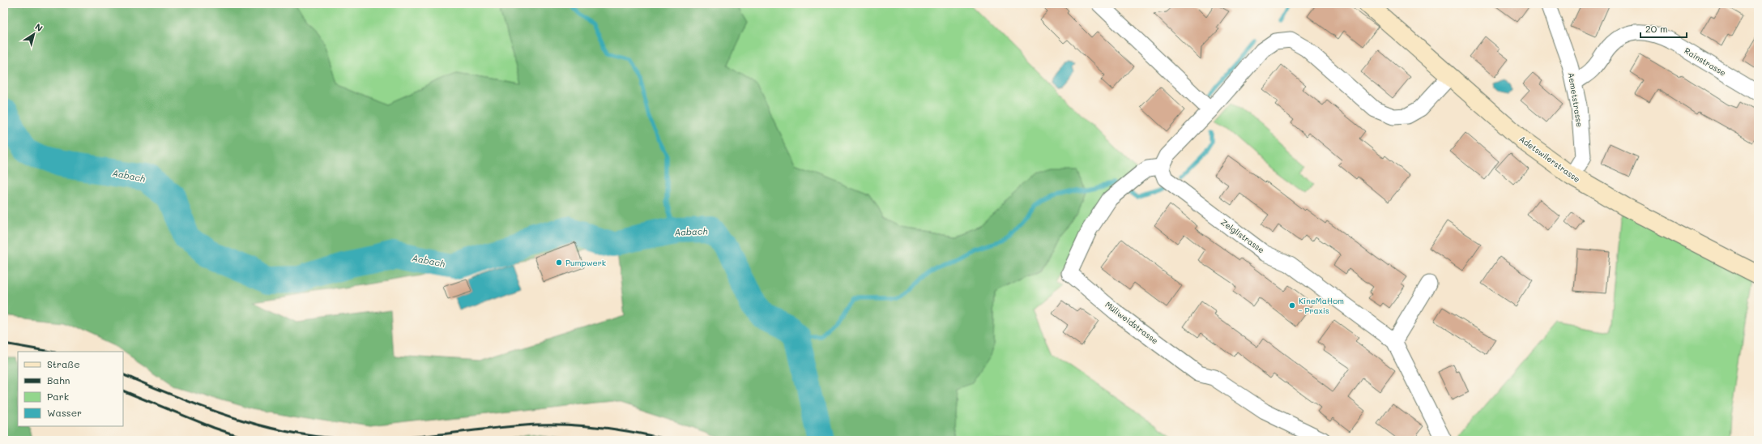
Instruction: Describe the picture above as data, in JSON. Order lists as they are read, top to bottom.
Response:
{
  "streets": {
    "street": [
      "Rainstrasse",
      "Aemetstrasse",
      "Adetswilerstrasse",
      "Zelglistrasse",
      "Müliweidstrasse"
    ]
  },
  "crossings": [
    ["Rainstrasse", "Aemetstrasse"],
    ["Aemetstrasse", "Adetswilerstrasse"],
    ["Zelglistrasse", "Müliweidstrasse"]
  ],
  "water": ["Aabach"],
  "places": ["Pumpwerk", "KineMaHom - Praxis"],
  "legend": [
    "Straße",
    "Bahn",
    "Park",
    "Wasser"
  ],
  "scale_bar": "20 m",
  "north": "top right"
}
